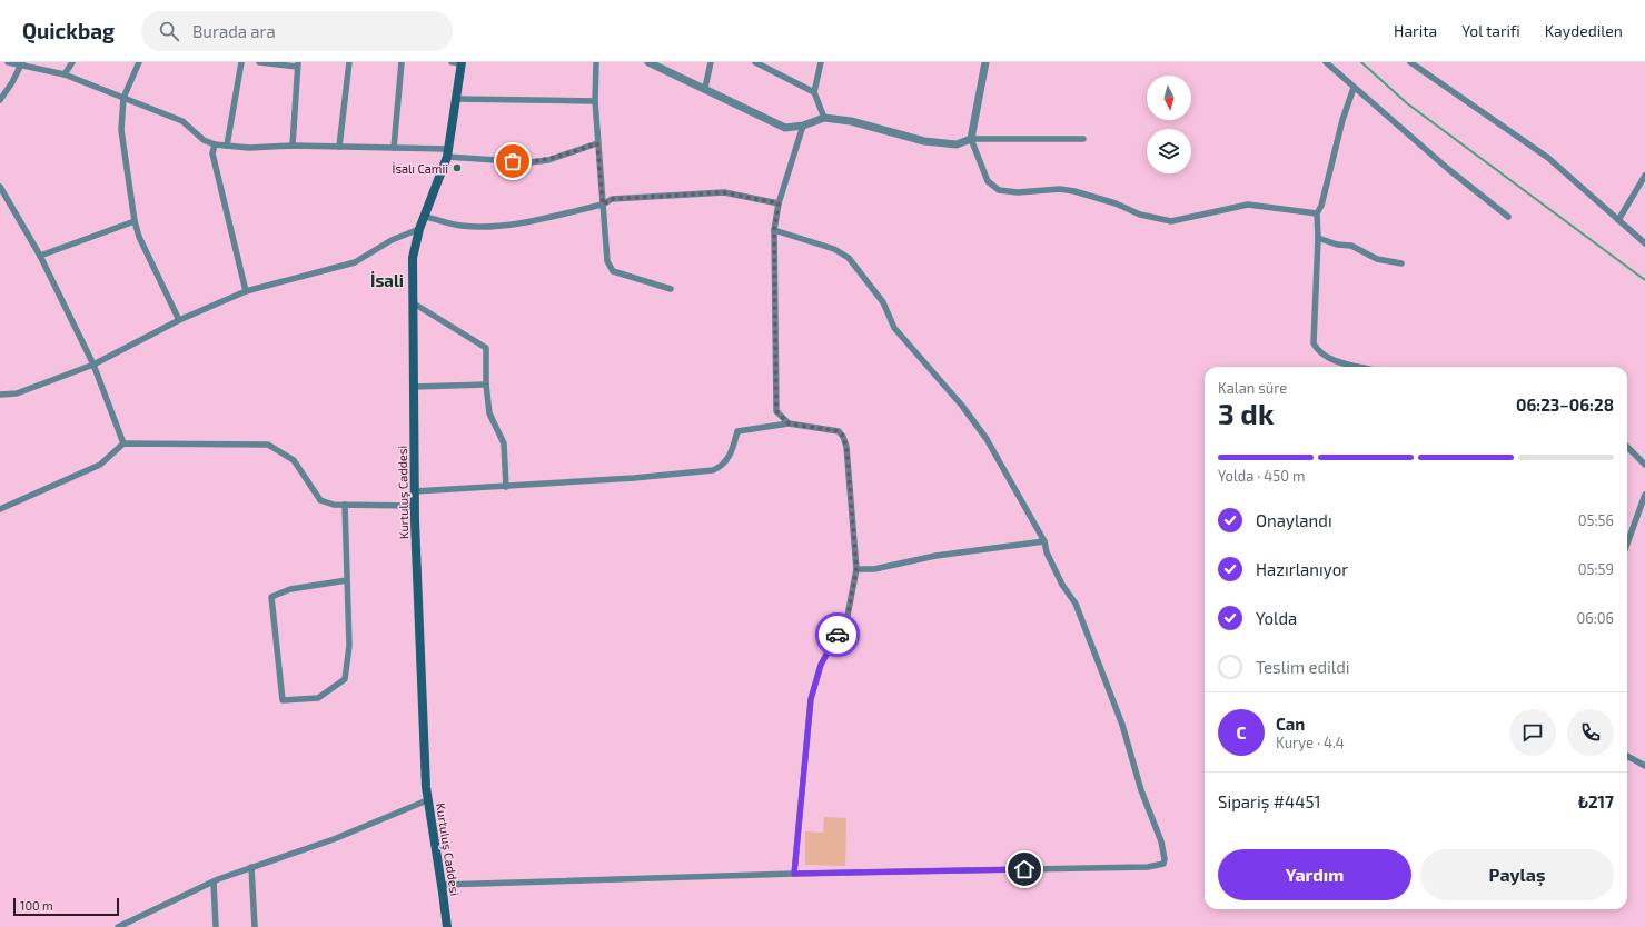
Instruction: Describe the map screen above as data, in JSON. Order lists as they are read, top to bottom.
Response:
{
  "streets": {
    "main road": ["Kurtuluş Caddesi"]
  },
  "districts": ["İsali"],
  "places": ["İsalı Camii"],
  "scale_bar": "100 m",
  "north": "bottom",
  "page": {
    "header": "Quickbag",
    "search": "Burada ara",
    "nav": ["Harita", "Yol tarifi", "Kaydedilen"],
    "heading": ["3 dk", "Kalan süre", "06:23–06:28"],
    "panel": [
      "Can",
      "Kurye · 4.4",
      "Sipariş #4451",
      "₺217"
    ],
    "bar": "Yolda · 450 m",
    "list": [
      ["Onaylandı", "05:56"],
      ["Hazırlanıyor", "05:59"],
      ["Yolda", "06:06"],
      "Teslim edildi"
    ],
    "round": "C",
    "buttons": ["Yardım", "Paylaş"],
    "scale": "100 m"
  }
}
